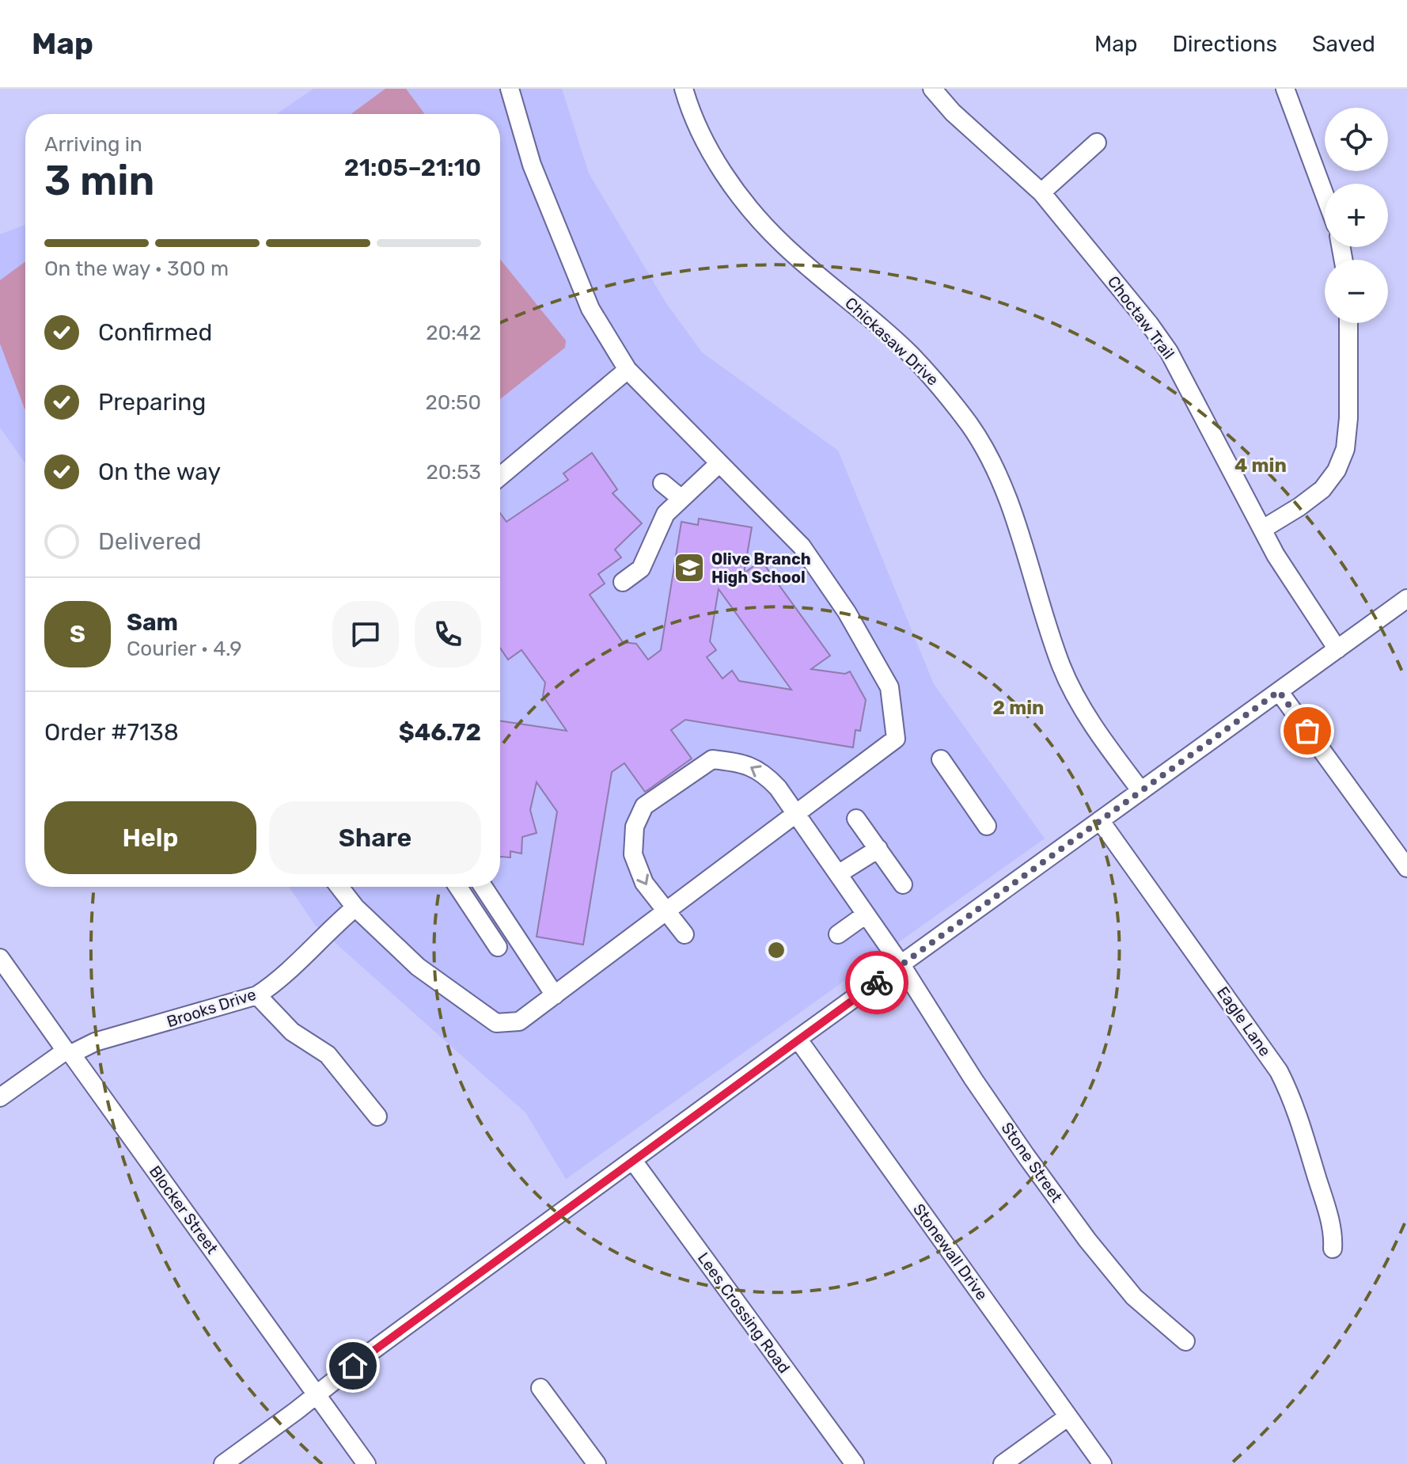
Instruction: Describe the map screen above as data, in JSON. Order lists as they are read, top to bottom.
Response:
{
  "streets": {
    "street": [
      "Choctaw Trail",
      "Chickasaw Drive",
      "Brooks Drive",
      "Eagle Lane",
      "Stone Street",
      "Blocker Street",
      "Stonewall Drive",
      "Lees Crossing Road"
    ]
  },
  "crossings": [
    ["Brooks Drive", "Blocker Street"]
  ],
  "places": {
    "school or university": ["Olive Branch High School"]
  },
  "page": {
    "header": "Map",
    "nav": ["Map", "Directions", "Saved"],
    "map_buttons": ["+", "−"],
    "heading": ["3 min", "Arriving in", "21:05–21:10"],
    "panel": [
      "Sam",
      "Courier · 4.9",
      "Order #7138",
      "$46.72"
    ],
    "bar": "On the way · 300 m",
    "list": [
      ["Confirmed", "20:42"],
      ["Preparing", "20:50"],
      ["On the way", "20:53"],
      "Delivered"
    ],
    "round": "S",
    "buttons": ["Help", "Share"]
  },
  "rings": ["4 min", "2 min"]
}
